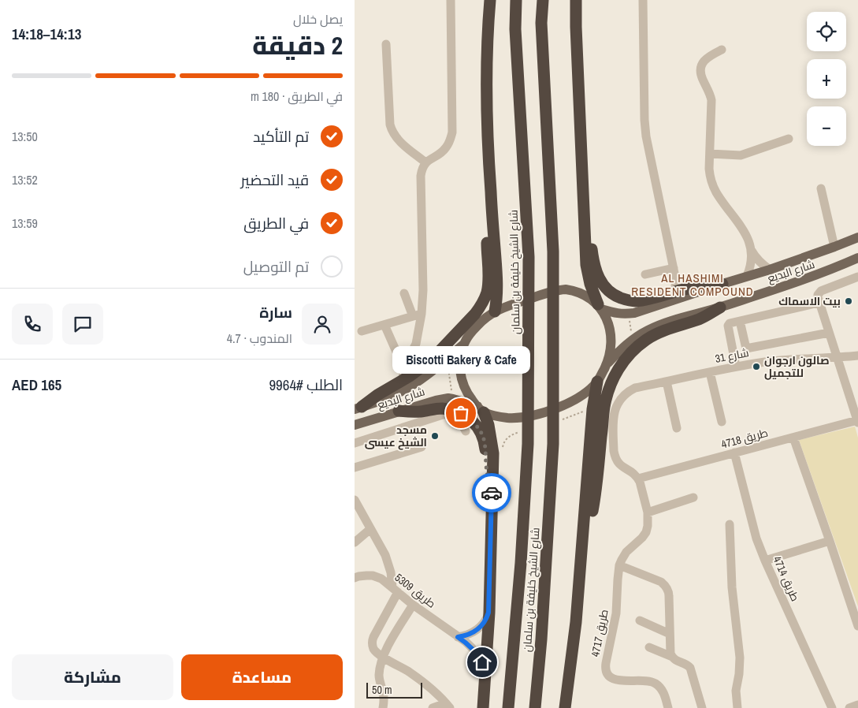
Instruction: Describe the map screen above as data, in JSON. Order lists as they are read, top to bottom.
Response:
{
  "streets": {
    "highway": ["شارع الشيخ خليفة بن سلمان"],
    "main road": ["شارع البديع"],
    "street": [
      "شارع 31",
      "طريق 4718",
      "طريق 4714",
      "طريق 5309",
      "طريق 4717"
    ]
  },
  "crossings": [
    ["شارع 31", "طريق 4718"],
    ["شارع 31", "طريق 4717"],
    ["طريق 4718", "طريق 4714"],
    ["طريق 4718", "طريق 4717"]
  ],
  "districts": ["AL HASHIMI RESIDENT COMPOUND"],
  "places": [
    "بيت الاسماك",
    "صالون ارجوان للتجميل",
    "Biscotti Bakery & Cafe",
    "مسجد الشيخ عيسى"
  ],
  "scale_bar": "50 m",
  "page": {
    "heading": ["2 دقيقة", "يصل خلال", "14:13–14:18"],
    "panel": [
      "سارة",
      "المندوب · 4.7",
      "الطلب #9964",
      "AED 165"
    ],
    "map_buttons": ["+", "−"],
    "bar": "في الطريق · 180 m",
    "list": [
      ["تم التأكيد", "13:50"],
      ["قيد التحضير", "13:52"],
      ["في الطريق", "13:59"],
      "تم التوصيل"
    ],
    "bubble": "Biscotti Bakery & Cafe",
    "buttons": ["مساعدة", "مشاركة"],
    "scale": "50 m"
  }
}
